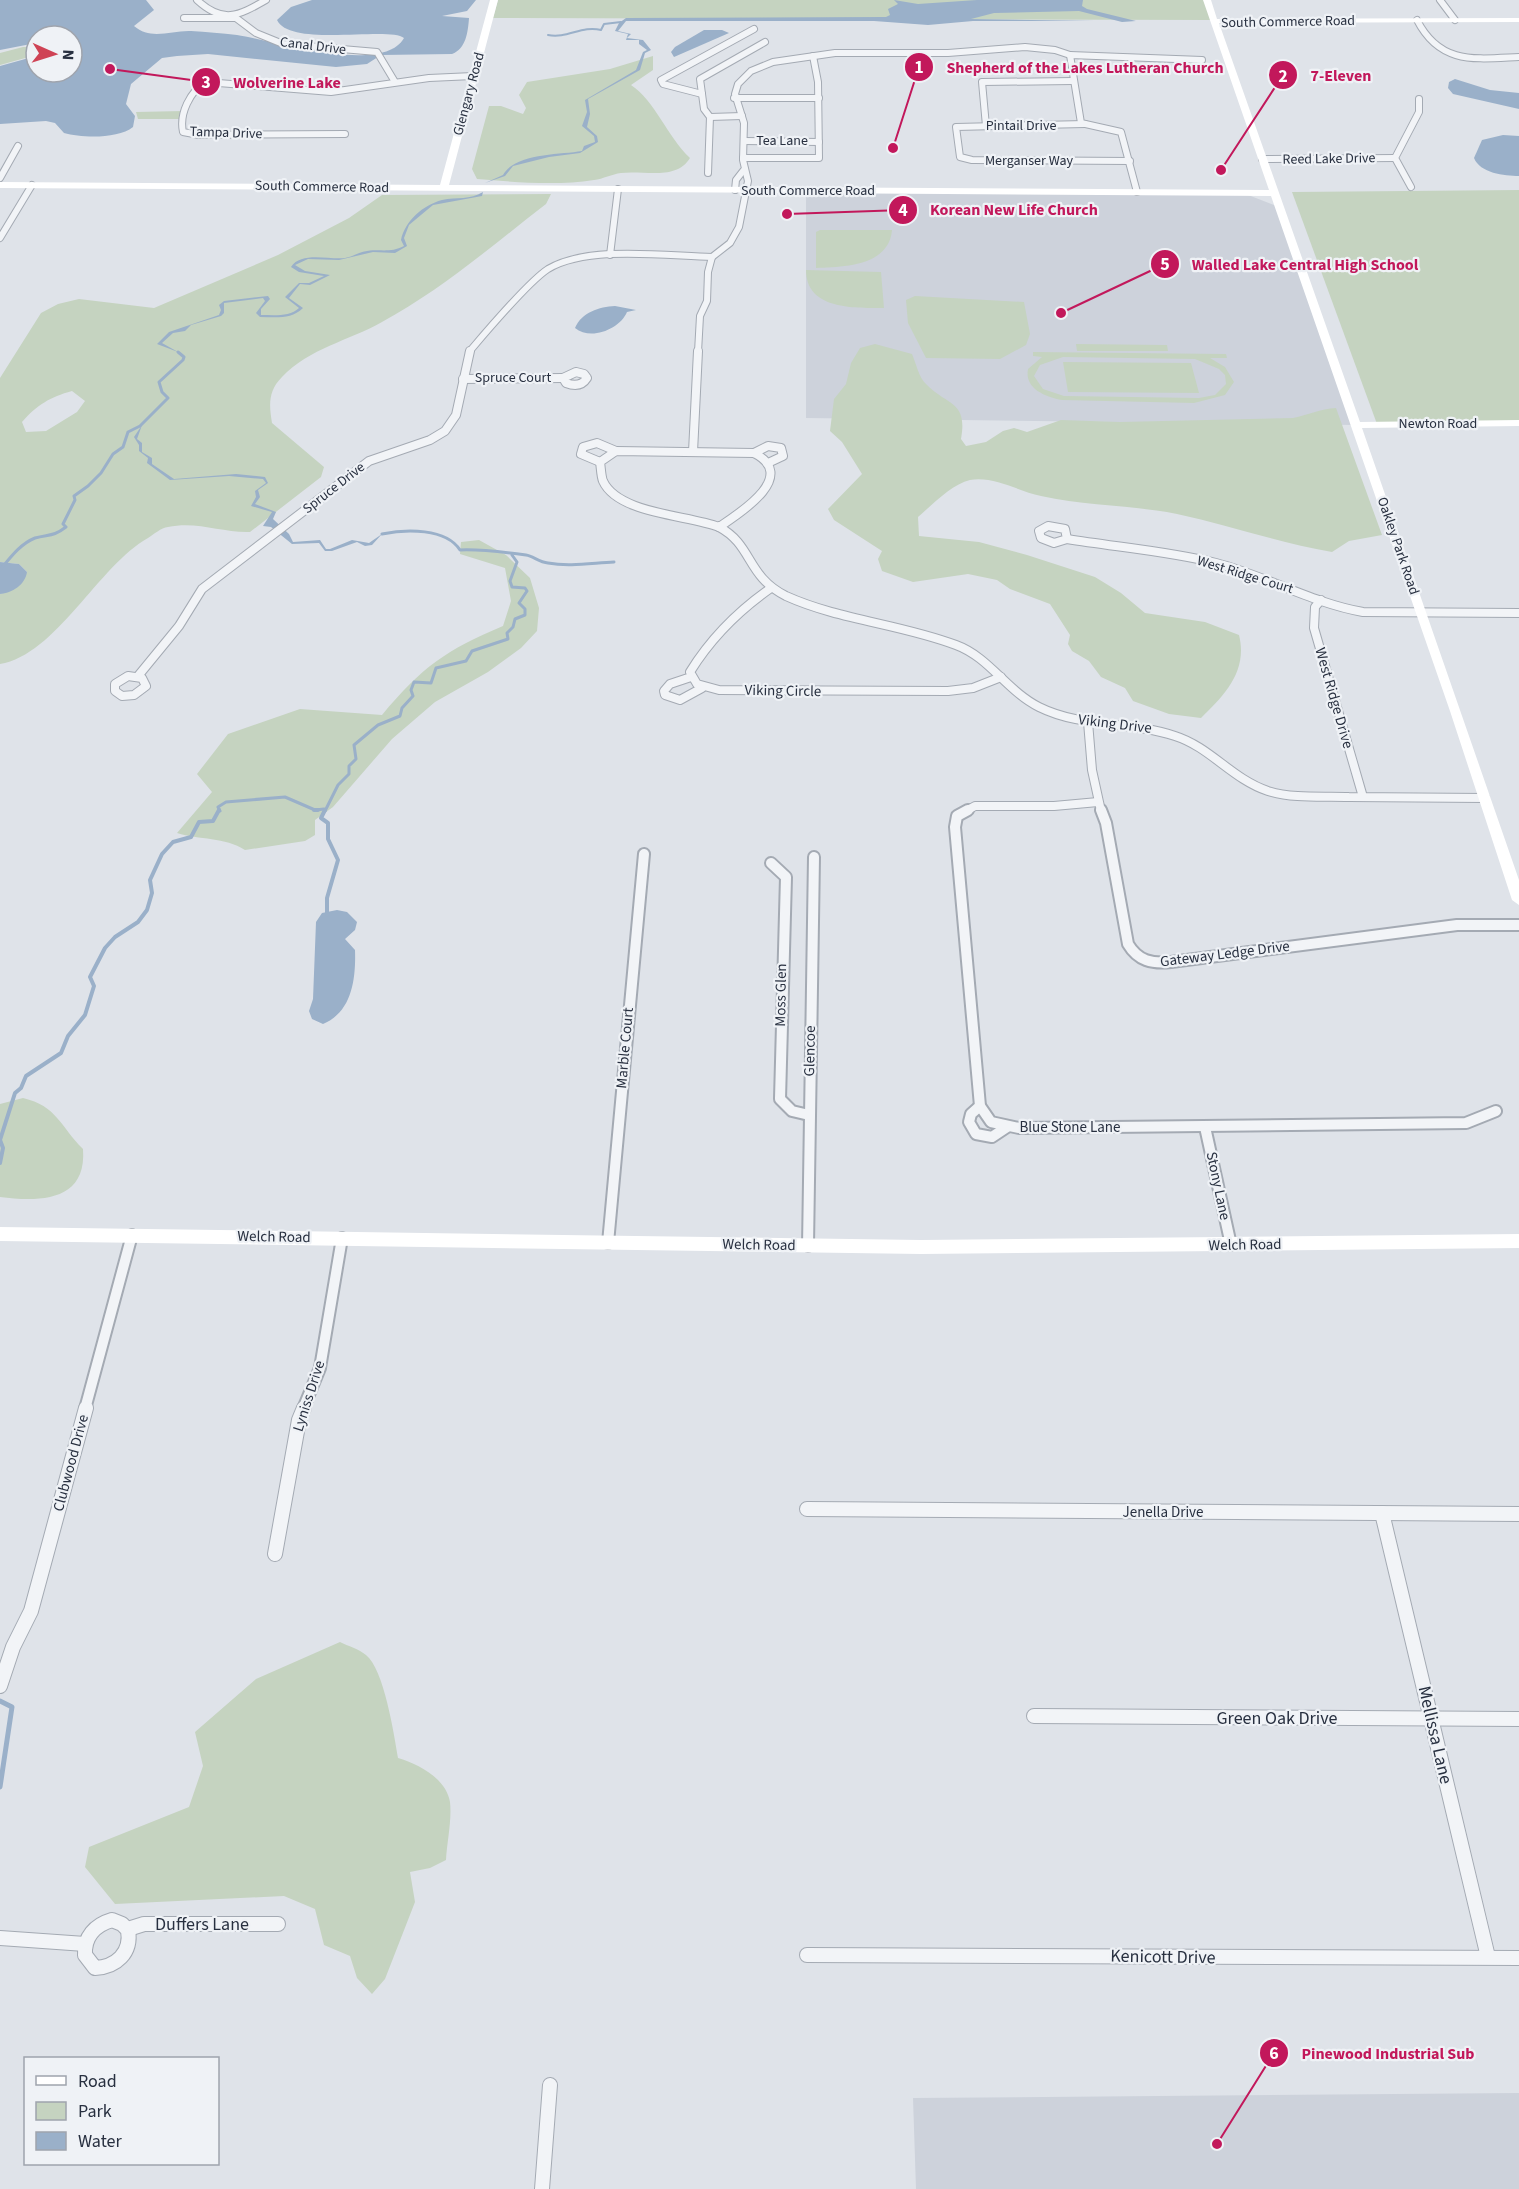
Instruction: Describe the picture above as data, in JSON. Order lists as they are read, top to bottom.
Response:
{
  "streets": {
    "street": [
      "South Commerce Road",
      "Canal Drive",
      "Glengary Road",
      "Pintail Drive",
      "Tampa Drive",
      "Tea Lane",
      "Reed Lake Drive",
      "Merganser Way",
      "Spruce Court",
      "Newton Road",
      "Spruce Drive",
      "Oakley Park Road",
      "West Ridge Court",
      "Viking Circle",
      "West Ridge Drive",
      "Viking Drive",
      "Gateway Ledge Drive",
      "Moss Glen",
      "Marble Court",
      "Glencoe",
      "Blue Stone Lane",
      "Stony Lane",
      "Welch Road",
      "Lyniss Drive",
      "Clubwood Drive",
      "Jenella Drive",
      "Green Oak Drive",
      "Mellissa Lane",
      "Duffers Lane",
      "Kenicott Drive"
    ]
  },
  "crossings": [
    ["South Commerce Road", "Glengary Road"],
    ["South Commerce Road", "Reed Lake Drive"],
    ["South Commerce Road", "Oakley Park Road"],
    ["Canal Drive", "Tampa Drive"],
    ["Glengary Road", "Tampa Drive"],
    ["Pintail Drive", "Merganser Way"],
    ["Spruce Court", "Spruce Drive"],
    ["Newton Road", "Oakley Park Road"],
    ["Oakley Park Road", "West Ridge Court"],
    ["Oakley Park Road", "Viking Drive"],
    ["West Ridge Court", "West Ridge Drive"],
    ["Viking Circle", "Viking Drive"],
    ["West Ridge Drive", "Viking Drive"],
    ["Viking Drive", "Gateway Ledge Drive"],
    ["Moss Glen", "Glencoe"],
    ["Marble Court", "Welch Road"],
    ["Glencoe", "Welch Road"],
    ["Blue Stone Lane", "Stony Lane"],
    ["Stony Lane", "Welch Road"],
    ["Welch Road", "Lyniss Drive"],
    ["Welch Road", "Clubwood Drive"],
    ["Jenella Drive", "Mellissa Lane"],
    ["Green Oak Drive", "Mellissa Lane"],
    ["Mellissa Lane", "Kenicott Drive"]
  ],
  "places": [
    "Wolverine Lake",
    "Shepherd of the Lakes Lutheran Church",
    "7-Eleven",
    "Korean New Life Church",
    "Walled Lake Central High School",
    "Pinewood Industrial Sub"
  ],
  "legend": ["Road", "Park", "Water"],
  "north": "right"
}
